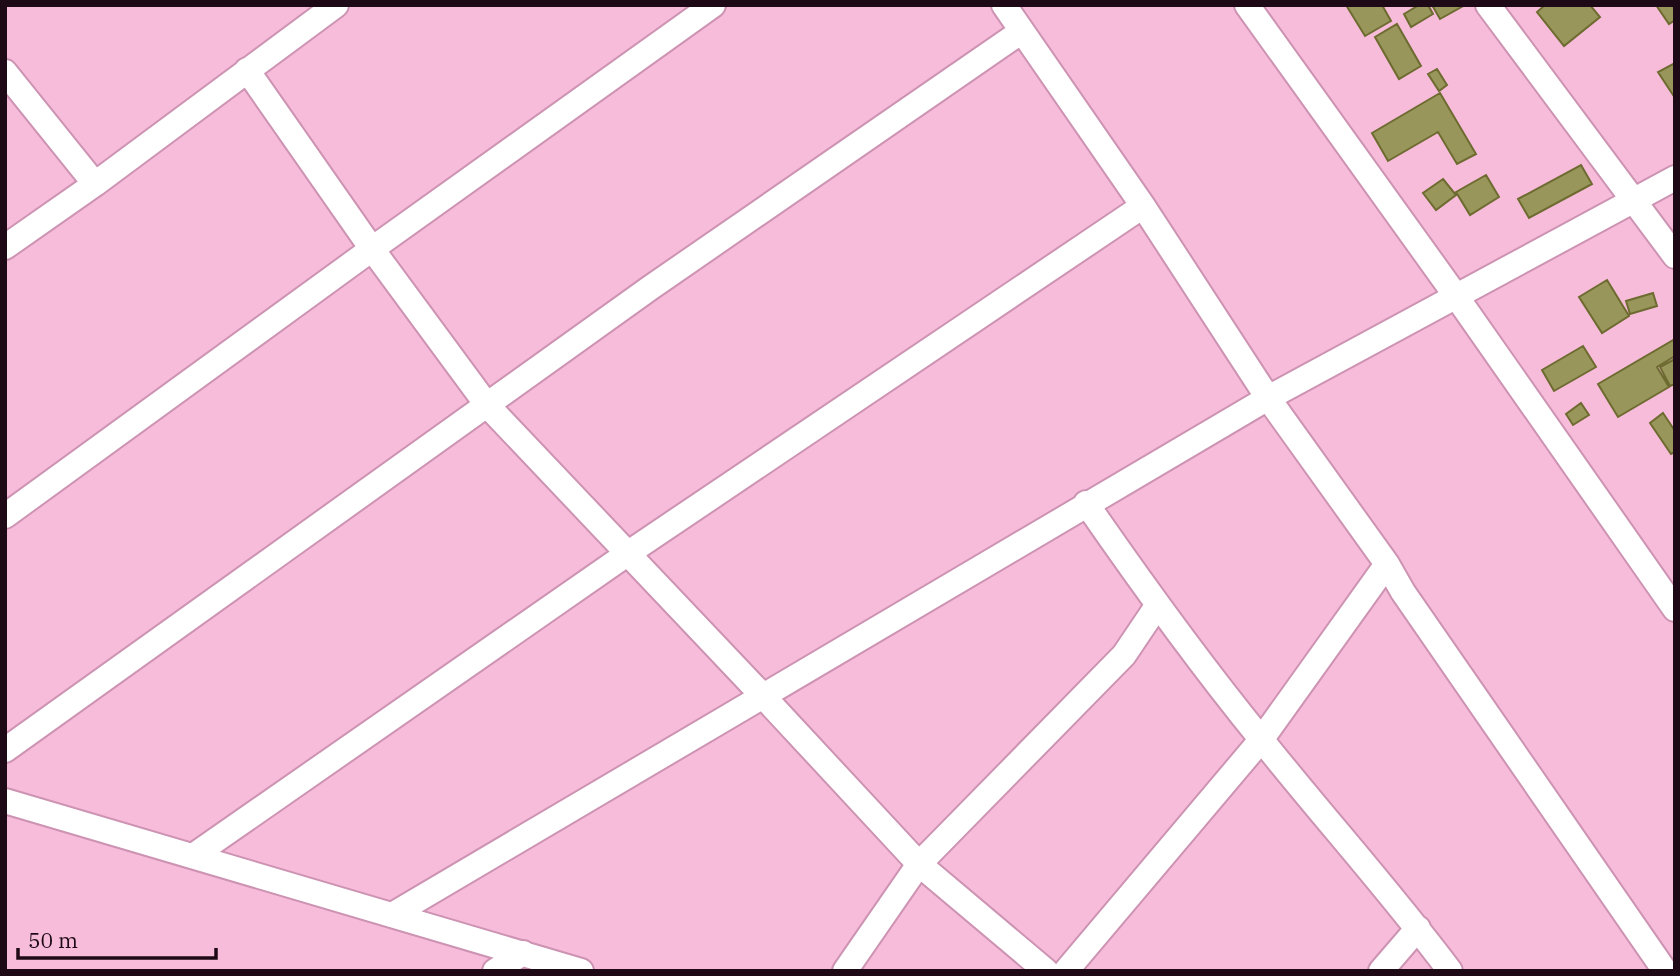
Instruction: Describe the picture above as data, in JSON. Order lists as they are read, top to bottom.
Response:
{
  "scale_bar": "50 m"
}
